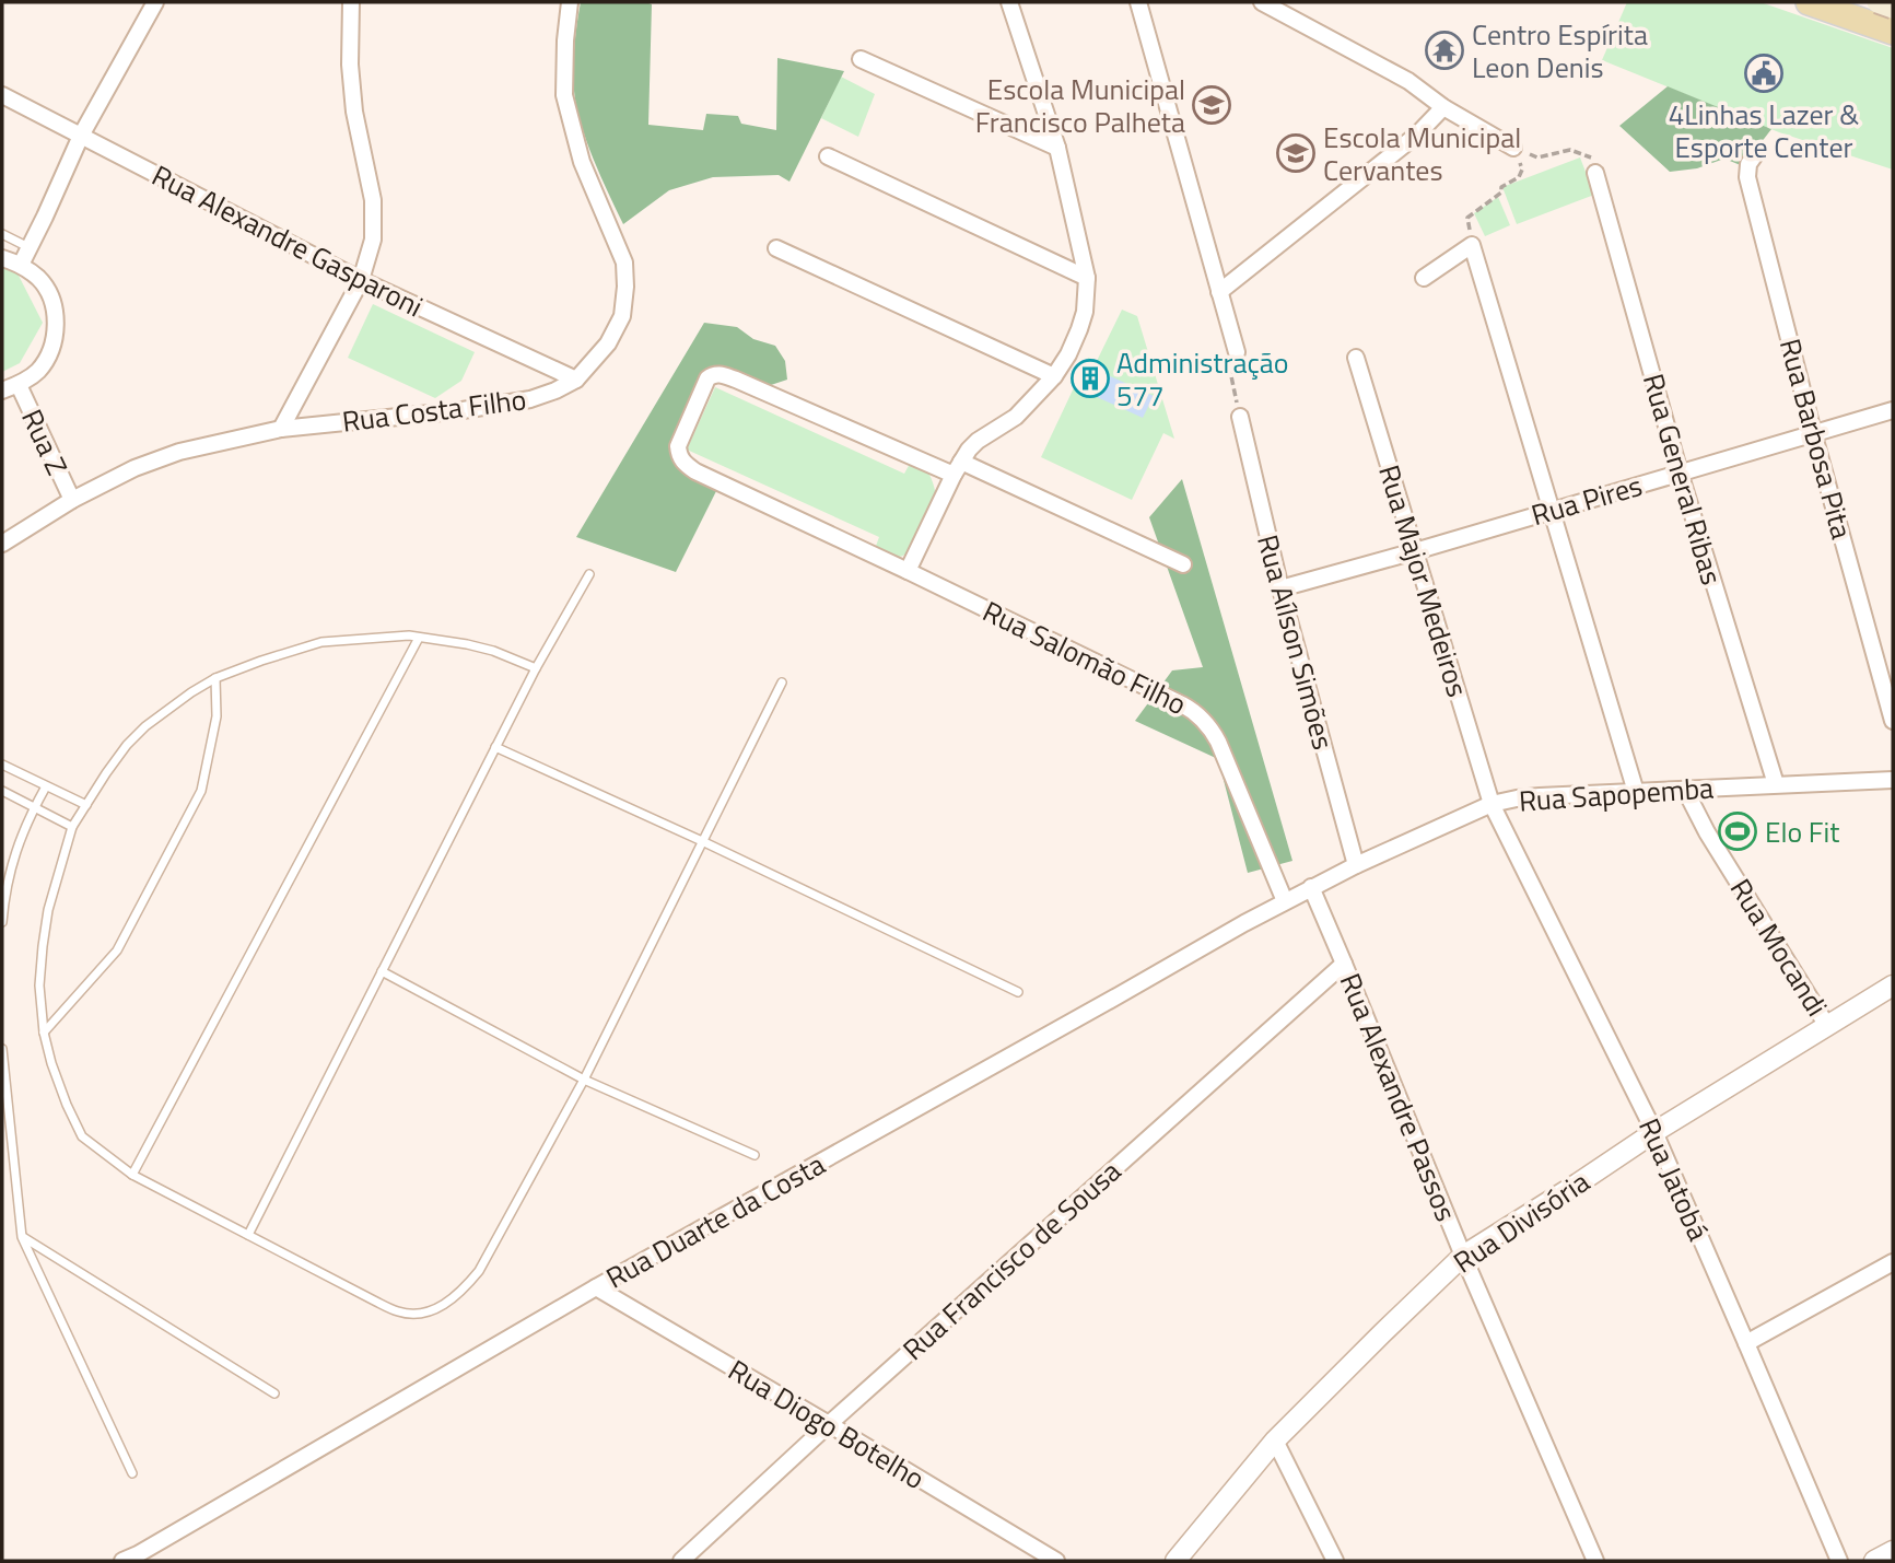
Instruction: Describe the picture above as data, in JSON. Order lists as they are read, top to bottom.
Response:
{
  "streets": {
    "street": [
      "Rua Alexandre Gasparoni",
      "Rua Costa Filho",
      "Rua Barbosa Pita",
      "Rua Z",
      "Rua General Ribas",
      "Rua Pires",
      "Rua Major Medeiros",
      "Rua Aílson Simões",
      "Rua Salomão Filho",
      "Rua Sapopemba",
      "Rua Mocandi",
      "Rua Alexandre Passos",
      "Rua Jatobá",
      "Rua Duarte da Costa",
      "Rua Divisória",
      "Rua Francisco de Sousa",
      "Rua Diogo Botelho"
    ]
  },
  "crossings": [
    ["Rua Alexandre Gasparoni", "Rua Costa Filho"],
    ["Rua Costa Filho", "Rua Z"],
    ["Rua Barbosa Pita", "Rua Pires"],
    ["Rua General Ribas", "Rua Pires"],
    ["Rua General Ribas", "Rua Sapopemba"],
    ["Rua Pires", "Rua Major Medeiros"],
    ["Rua Pires", "Rua Aílson Simões"],
    ["Rua Major Medeiros", "Rua Sapopemba"],
    ["Rua Major Medeiros", "Rua Jatobá"],
    ["Rua Aílson Simões", "Rua Sapopemba"],
    ["Rua Salomão Filho", "Rua Duarte da Costa"],
    ["Rua Sapopemba", "Rua Mocandi"],
    ["Rua Sapopemba", "Rua Alexandre Passos"],
    ["Rua Sapopemba", "Rua Jatobá"],
    ["Rua Sapopemba", "Rua Duarte da Costa"],
    ["Rua Mocandi", "Rua Divisória"],
    ["Rua Alexandre Passos", "Rua Duarte da Costa"],
    ["Rua Alexandre Passos", "Rua Divisória"],
    ["Rua Alexandre Passos", "Rua Francisco de Sousa"],
    ["Rua Jatobá", "Rua Divisória"],
    ["Rua Duarte da Costa", "Rua Diogo Botelho"],
    ["Rua Francisco de Sousa", "Rua Diogo Botelho"]
  ],
  "places": {
    "temple": ["Centro Espírita Leon Denis"],
    "public building": ["4Linhas Lazer & Esporte Center"],
    "school or university": ["Escola Municipal Francisco Palheta", "Escola Municipal Cervantes"],
    "building": ["Administração 577"],
    "sports": ["Elo Fit"]
  }
}
